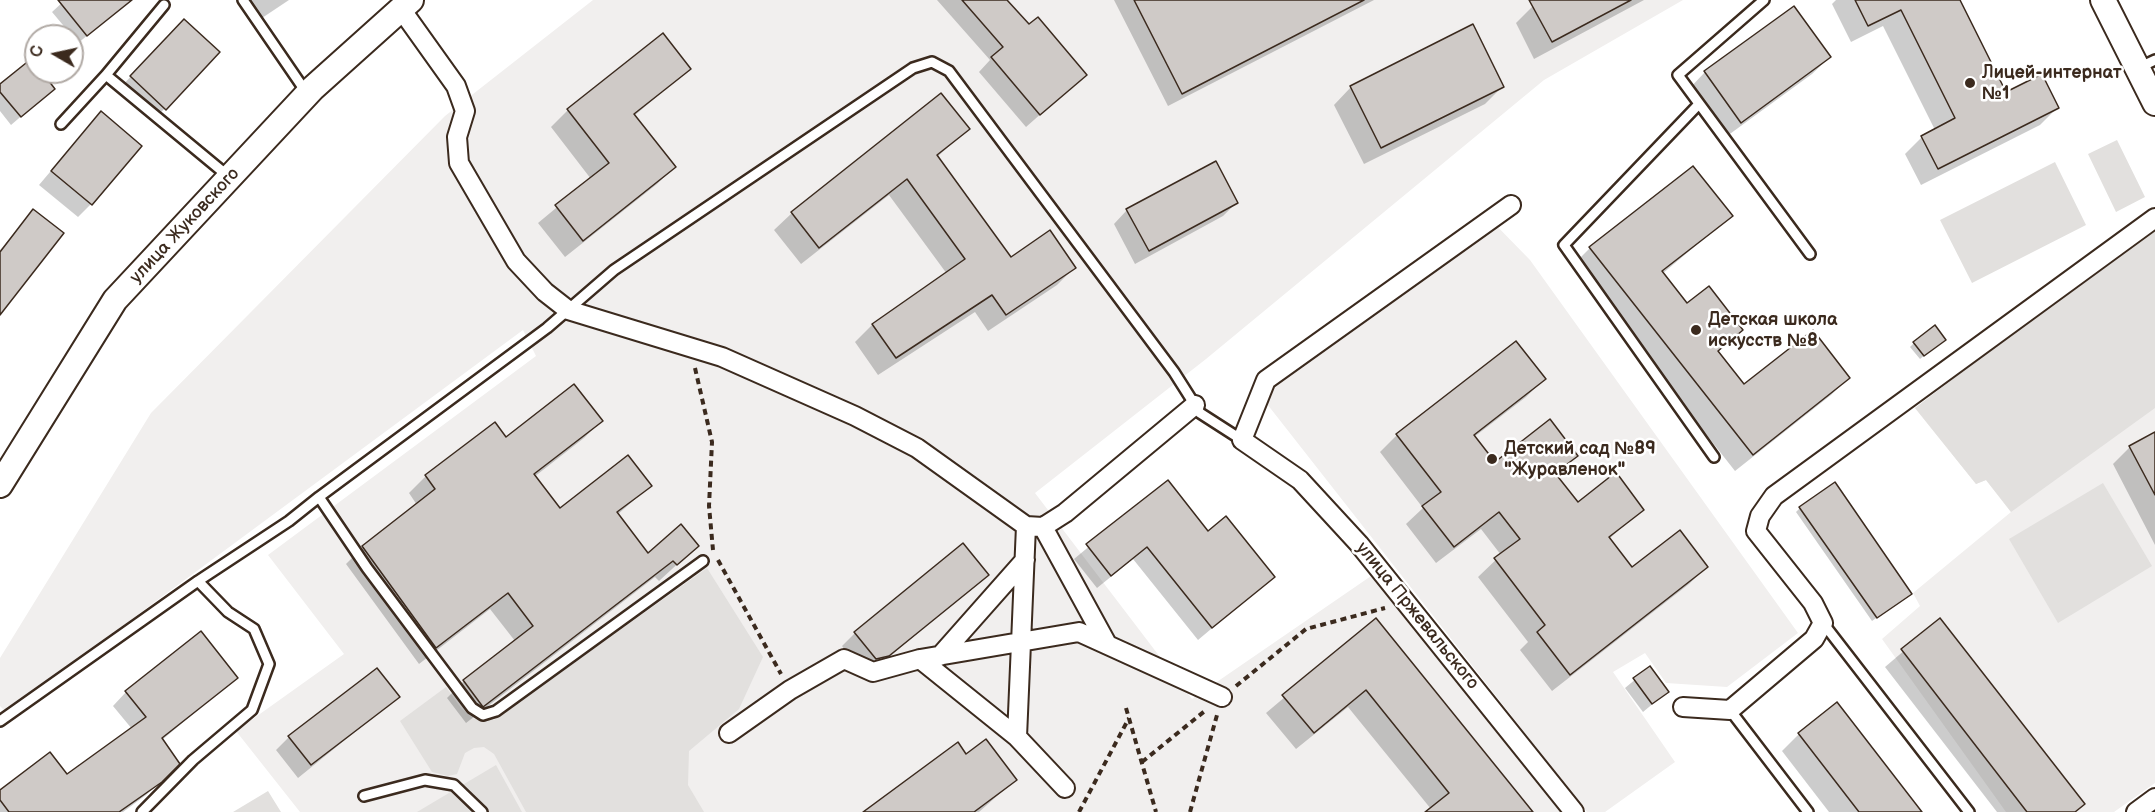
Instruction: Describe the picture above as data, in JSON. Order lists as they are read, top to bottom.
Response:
{
  "streets": {
    "street": ["улица Жуковского", "улица Пржевальского"]
  },
  "places": ["Лицей-интернат №1", "Детская школа искусств №8", "Детский сад №89 \"Журавленок\""],
  "north": "left"
}
